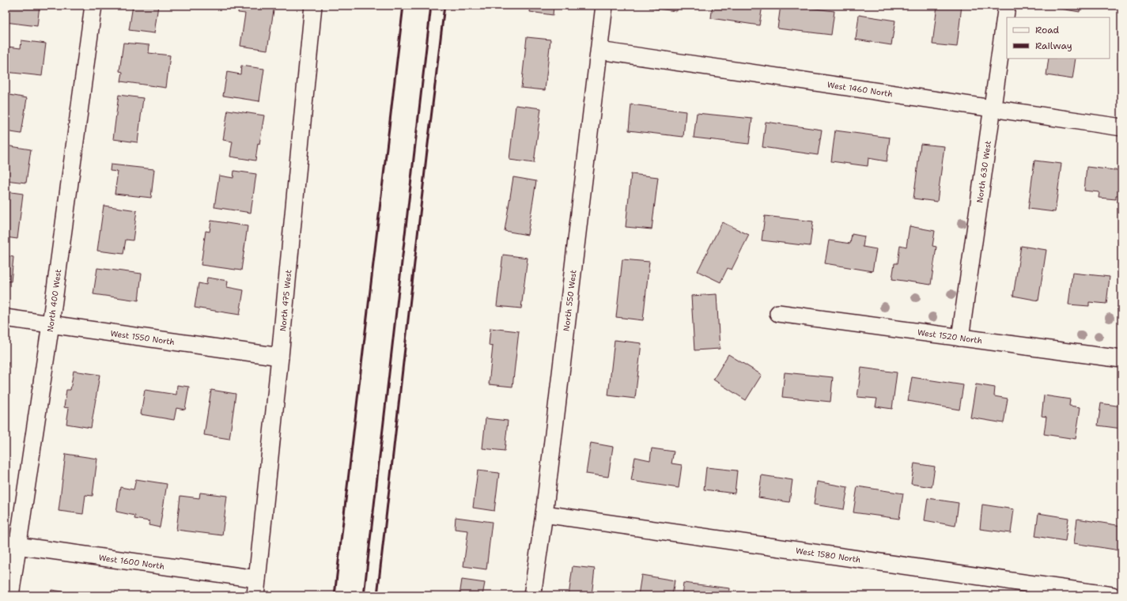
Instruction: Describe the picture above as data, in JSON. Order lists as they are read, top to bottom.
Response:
{
  "streets": {
    "street": [
      "West 1460 North",
      "North 630 West",
      "North 400 West",
      "North 475 West",
      "North 550 West",
      "West 1520 North",
      "West 1550 North",
      "West 1580 North",
      "West 1600 North"
    ]
  },
  "crossings": [
    ["West 1460 North", "North 630 West"],
    ["West 1460 North", "North 550 West"],
    ["North 630 West", "West 1520 North"],
    ["North 400 West", "West 1550 North"],
    ["North 400 West", "West 1600 North"],
    ["North 475 West", "West 1550 North"],
    ["North 475 West", "West 1600 North"],
    ["North 550 West", "West 1580 North"]
  ],
  "legend": ["Road", "Railway"]
}
